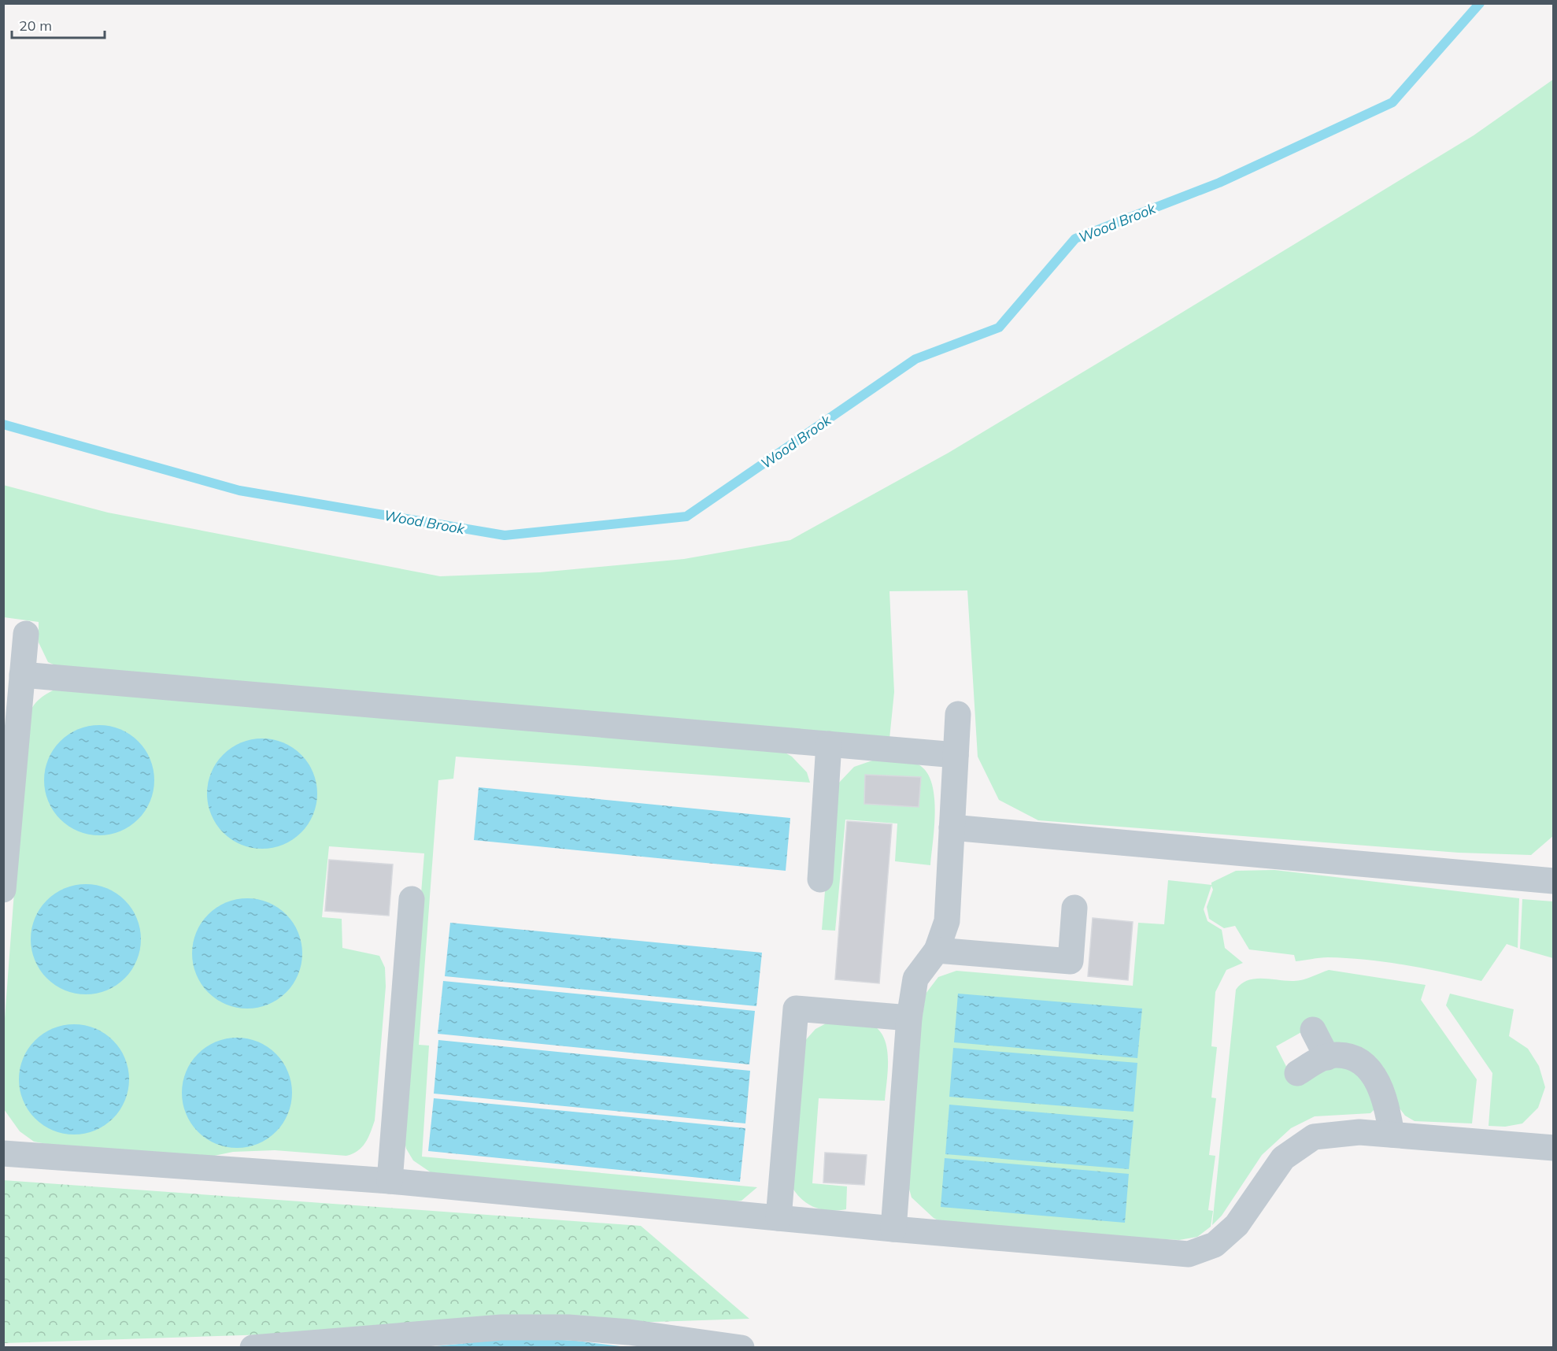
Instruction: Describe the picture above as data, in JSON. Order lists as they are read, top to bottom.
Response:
{
  "water": ["Wood Brook"],
  "scale_bar": "20 m"
}
